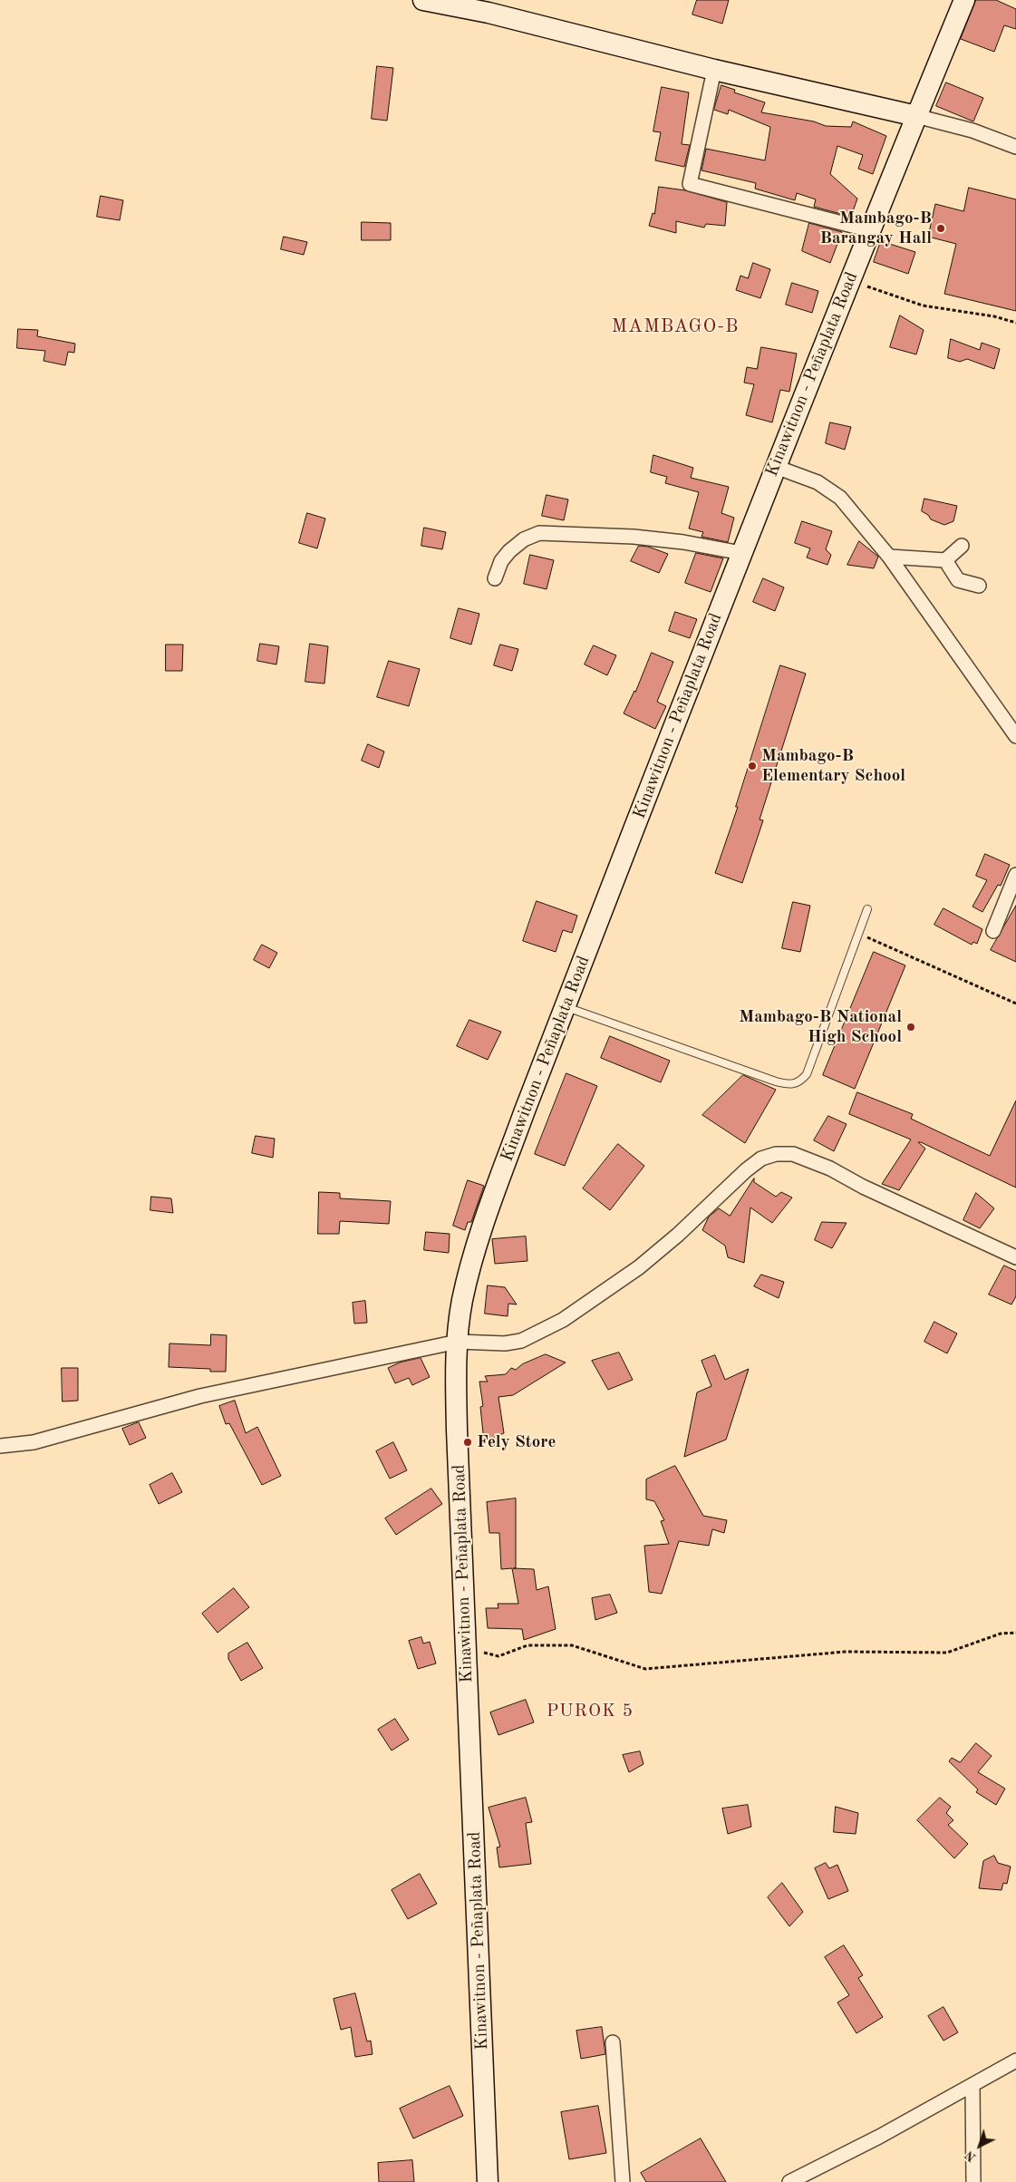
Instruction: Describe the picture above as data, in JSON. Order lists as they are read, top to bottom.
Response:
{
  "streets": {
    "street": ["Kinawitnon - Peñaplata Road"]
  },
  "districts": ["MAMBAGO-B", "PUROK 5"],
  "places": [
    "Mambago-B Barangay Hall",
    "Mambago-B Elementary School",
    "Mambago-B National High School",
    "Fely Store"
  ],
  "north": "bottom left"
}
